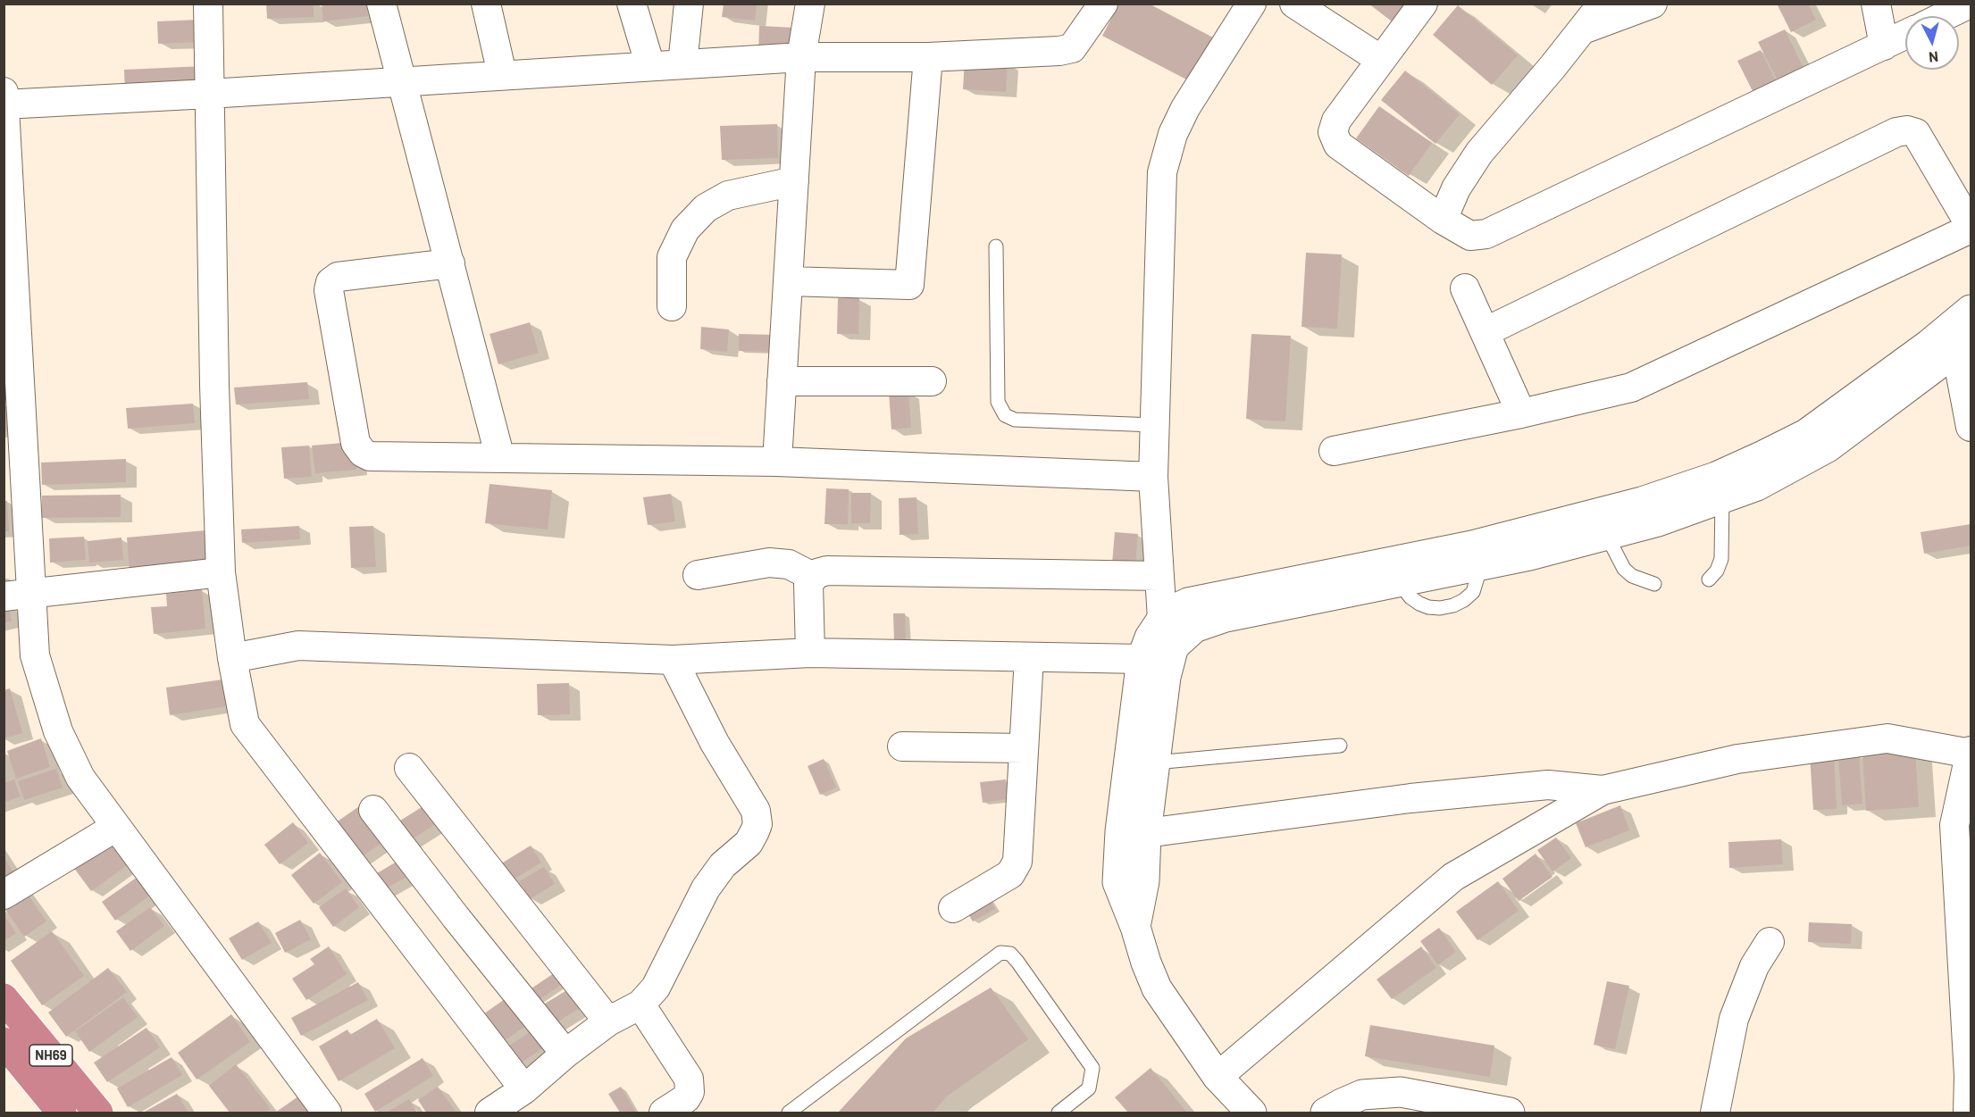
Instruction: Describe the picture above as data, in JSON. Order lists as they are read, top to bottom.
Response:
{
  "streets": {
    "highway": ["NH69"]
  },
  "north": "bottom"
}
